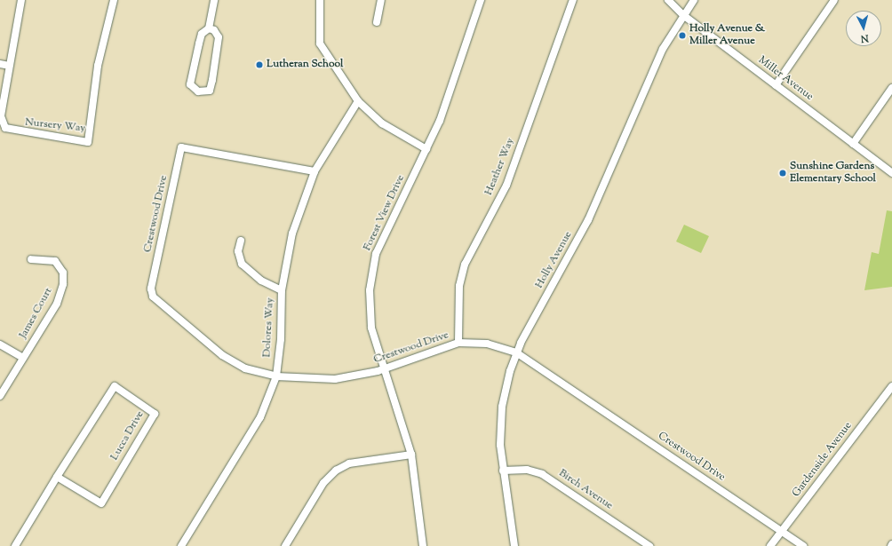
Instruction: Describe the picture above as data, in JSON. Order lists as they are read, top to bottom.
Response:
{
  "streets": {
    "street": [
      "Miller Avenue",
      "Nursery Way",
      "Heather Way",
      "Forest View Drive",
      "Crestwood Drive",
      "Holly Avenue",
      "James Court",
      "Dolores Way",
      "Lucca Drive",
      "Gardenside Avenue",
      "Birch Avenue"
    ]
  },
  "crossings": [
    ["Miller Avenue", "Holly Avenue"],
    ["Heather Way", "Crestwood Drive"],
    ["Forest View Drive", "Crestwood Drive"],
    ["Crestwood Drive", "Holly Avenue"],
    ["Crestwood Drive", "Dolores Way"],
    ["Crestwood Drive", "Gardenside Avenue"],
    ["Holly Avenue", "Birch Avenue"]
  ],
  "places": ["Holly Avenue & Miller Avenue", "Lutheran School", "Sunshine Gardens Elementary School"],
  "north": "bottom"
}
